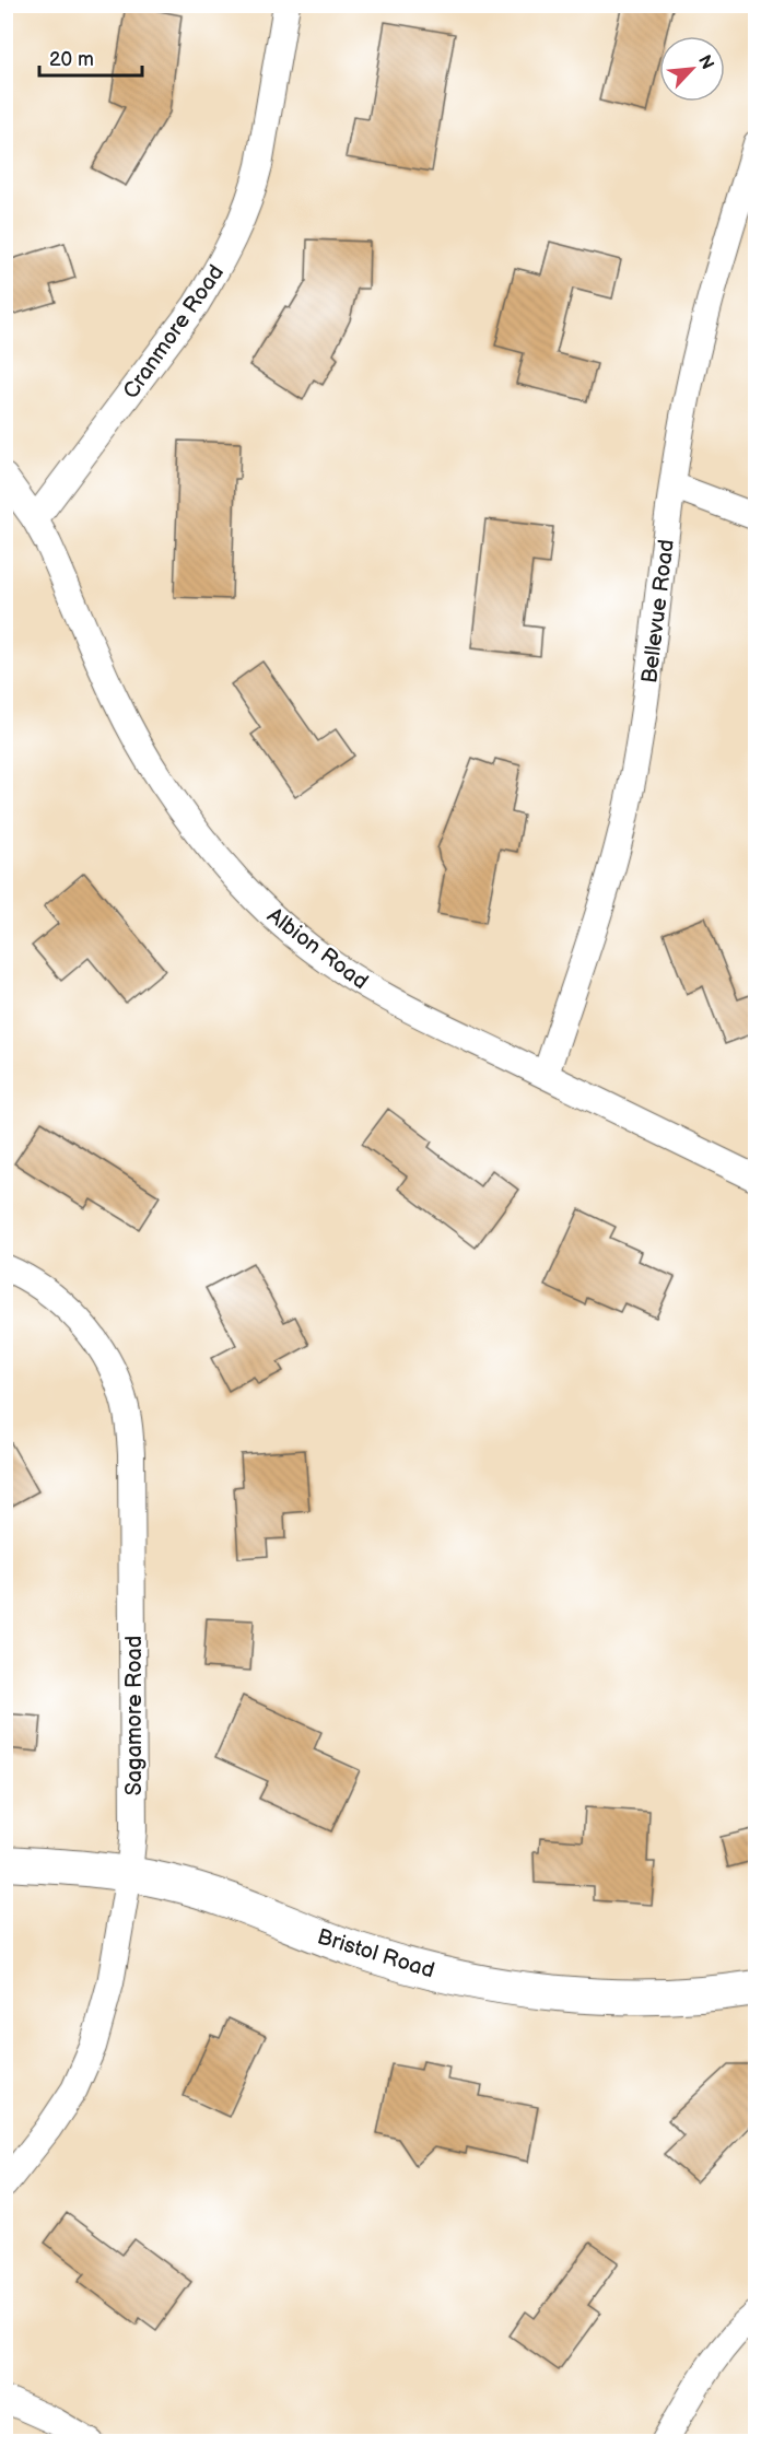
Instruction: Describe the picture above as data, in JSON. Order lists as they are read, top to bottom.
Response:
{
  "streets": {
    "street": [
      "Cranmore Road",
      "Bellevue Road",
      "Albion Road",
      "Sagamore Road",
      "Bristol Road"
    ]
  },
  "crossings": [
    ["Cranmore Road", "Albion Road"],
    ["Bellevue Road", "Albion Road"],
    ["Sagamore Road", "Bristol Road"]
  ],
  "scale_bar": "20 m",
  "north": "top right"
}
